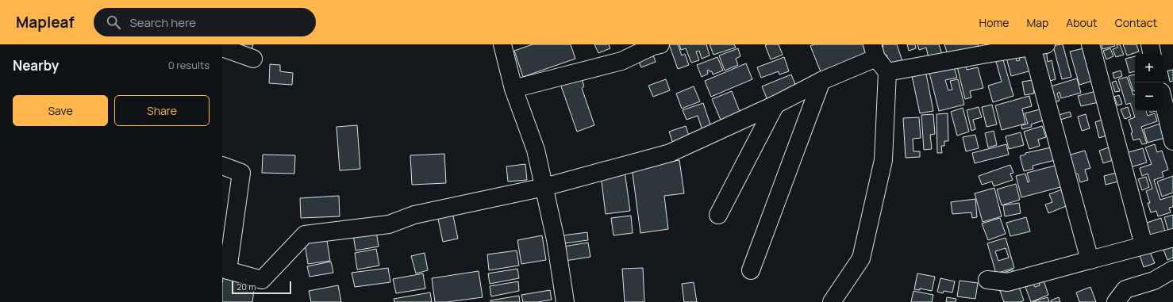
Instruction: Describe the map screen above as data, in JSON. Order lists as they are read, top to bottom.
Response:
{
  "scale_bar": "20 m",
  "page": {
    "header": "Mapleaf",
    "search": "Search here",
    "nav": [
      "Home",
      "Map",
      "About",
      "Contact"
    ],
    "heading": ["Nearby", "0 results"],
    "map_buttons": ["+", "−"],
    "buttons": ["Save", "Share"],
    "scale": "20 m"
  }
}
